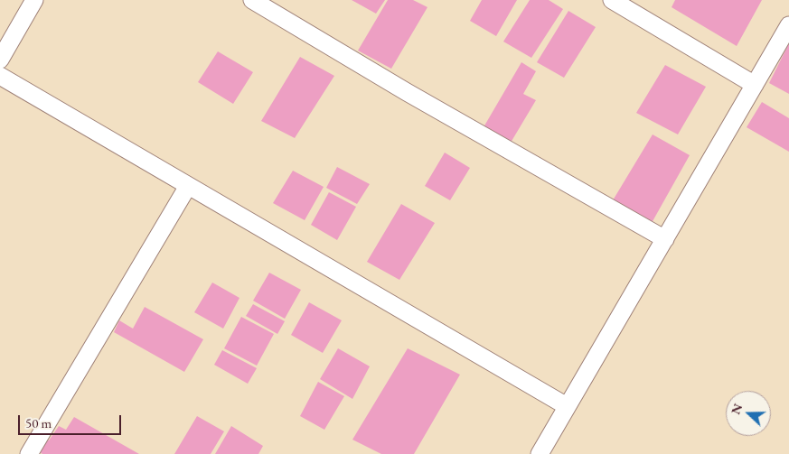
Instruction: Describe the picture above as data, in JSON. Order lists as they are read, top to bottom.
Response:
{
  "scale_bar": "50 m",
  "north": "left"
}
